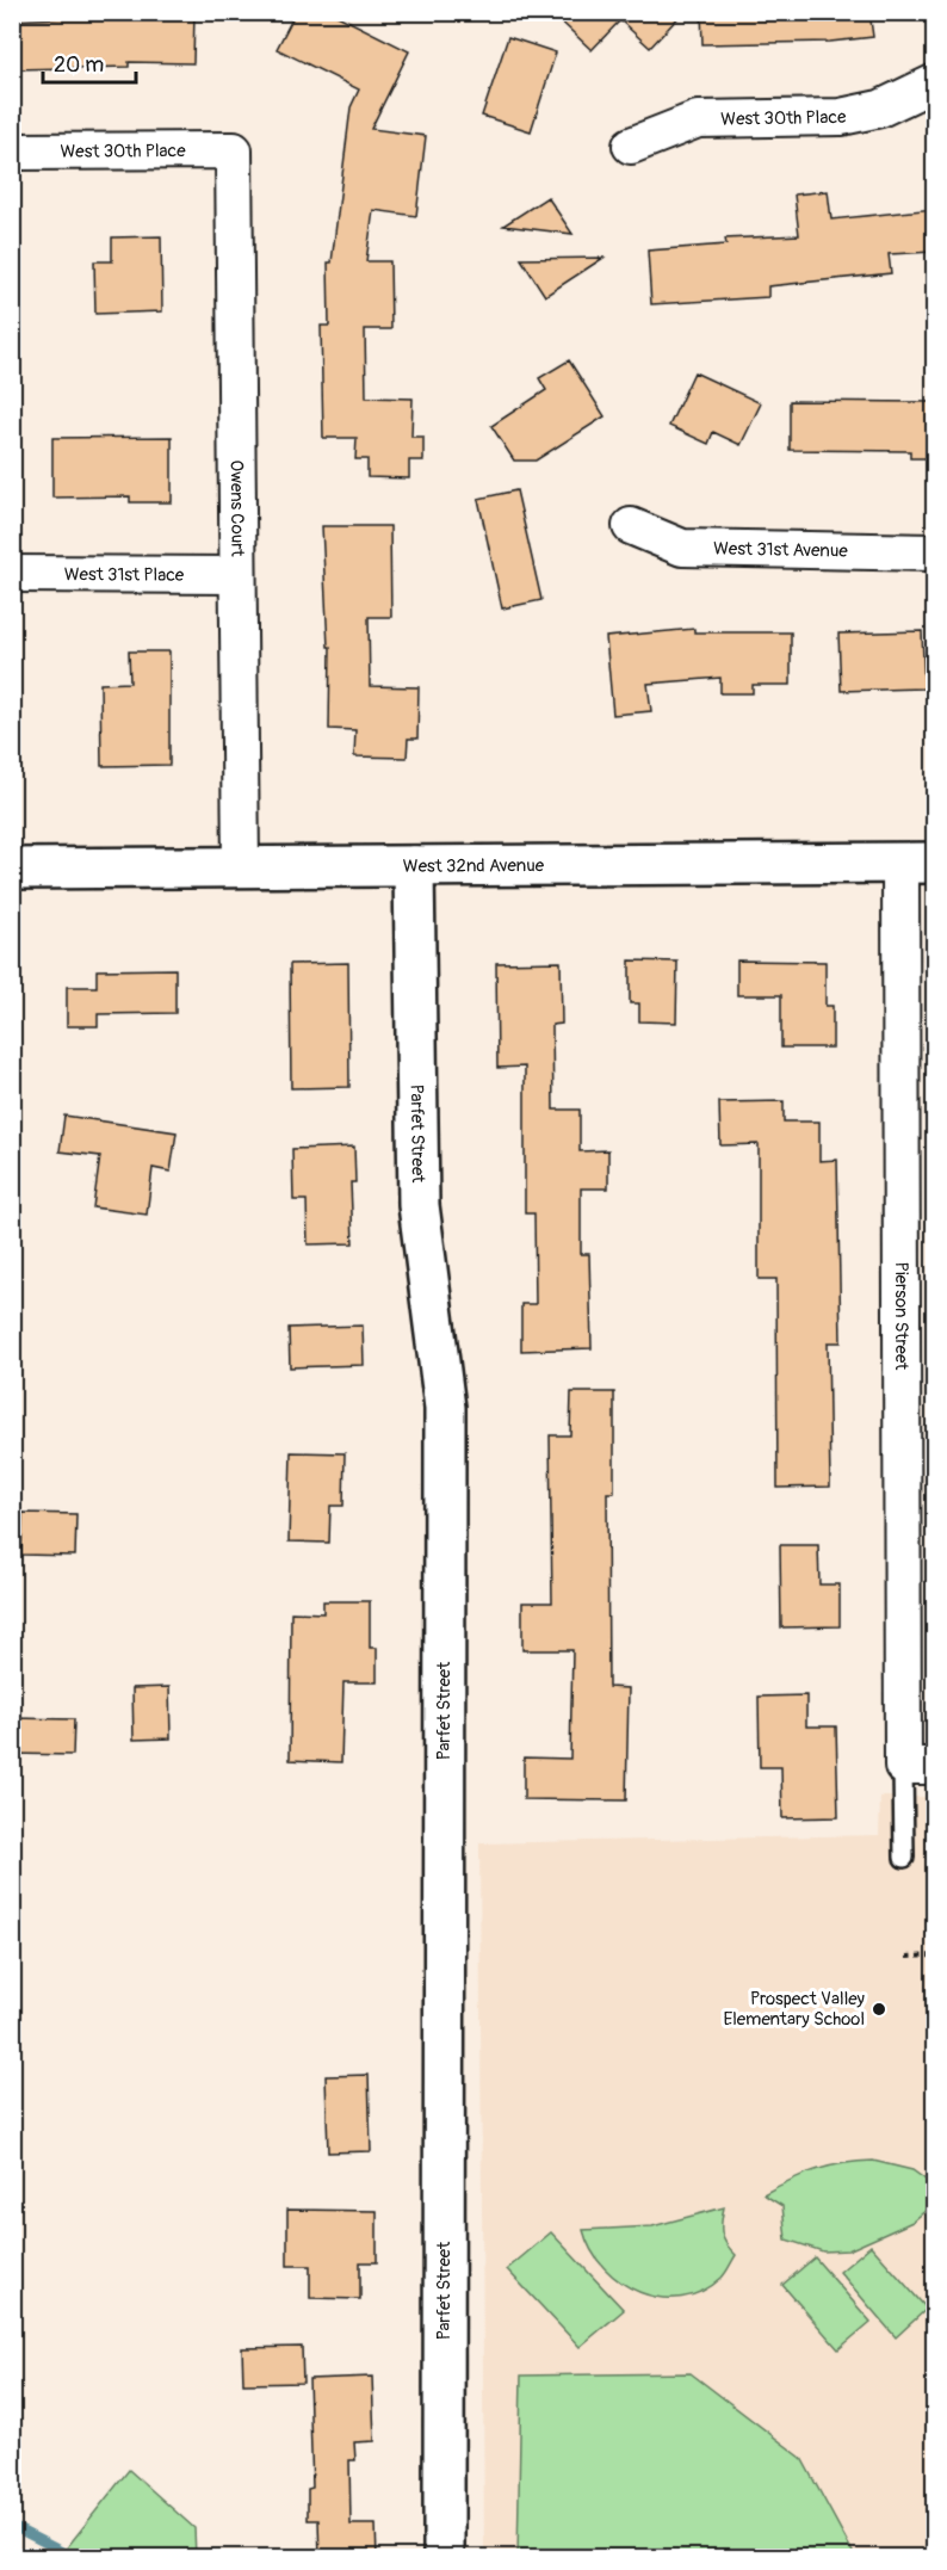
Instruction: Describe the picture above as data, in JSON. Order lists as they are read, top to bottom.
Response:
{
  "streets": {
    "street": [
      "West 30th Place",
      "Owens Court",
      "West 31st Avenue",
      "West 31st Place",
      "West 32nd Avenue",
      "Parfet Street",
      "Pierson Street"
    ]
  },
  "crossings": [
    ["West 30th Place", "Owens Court"],
    ["Owens Court", "West 31st Place"],
    ["Owens Court", "West 32nd Avenue"],
    ["West 32nd Avenue", "Parfet Street"],
    ["West 32nd Avenue", "Pierson Street"]
  ],
  "places": ["Prospect Valley Elementary School"],
  "scale_bar": "20 m"
}
